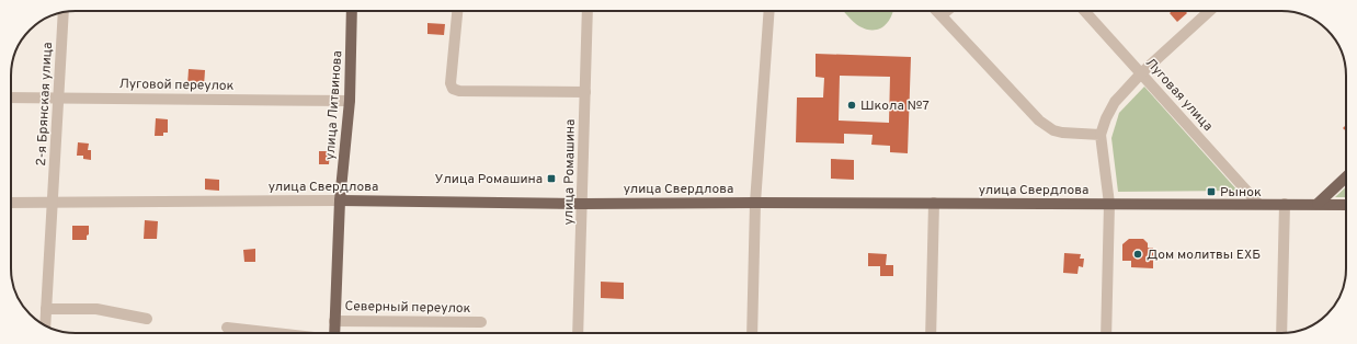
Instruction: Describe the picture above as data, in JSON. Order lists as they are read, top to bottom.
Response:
{
  "streets": {
    "main road": ["улица Литвинова", "улица Свердлова"],
    "street": [
      "Луговой переулок",
      "Луговая улица",
      "2-я Брянская улица",
      "улица Ромашина",
      "Северный переулок"
    ]
  },
  "crossings": [
    ["Луговой переулок", "2-я Брянская улица"],
    ["Луговой переулок", "улица Литвинова"],
    ["Луговая улица", "улица Свердлова"],
    ["2-я Брянская улица", "улица Свердлова"],
    ["улица Литвинова", "улица Свердлова"],
    ["улица Литвинова", "Северный переулок"],
    ["улица Ромашина", "улица Свердлова"]
  ],
  "places": {
    "other": ["Школа №7", "Дом молитвы ЕХБ"],
    "transit": ["Улица Ромашина", "Рынок"]
  }
}
